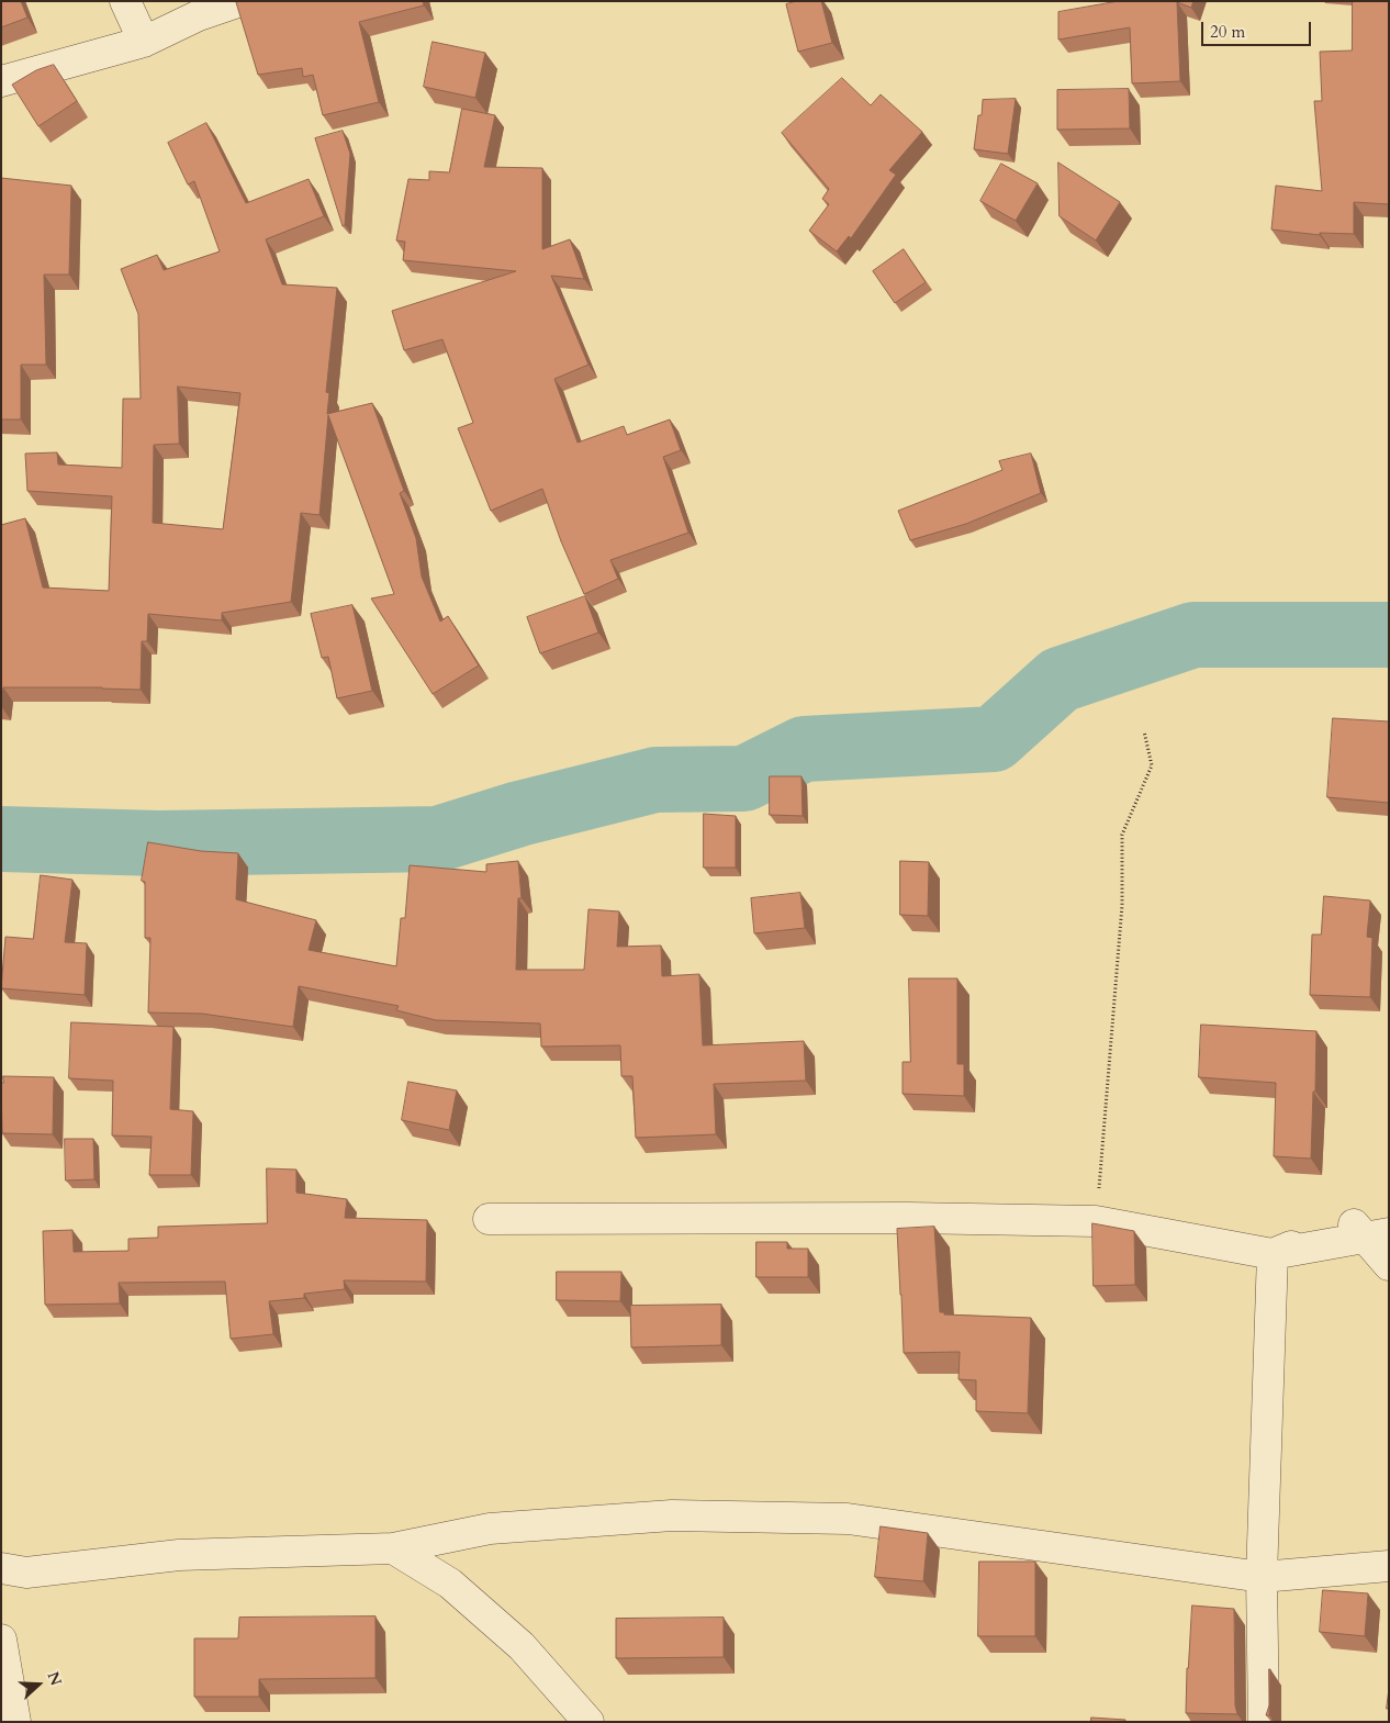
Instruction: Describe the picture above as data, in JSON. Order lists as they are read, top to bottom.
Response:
{
  "scale_bar": "20 m",
  "north": "right"
}
